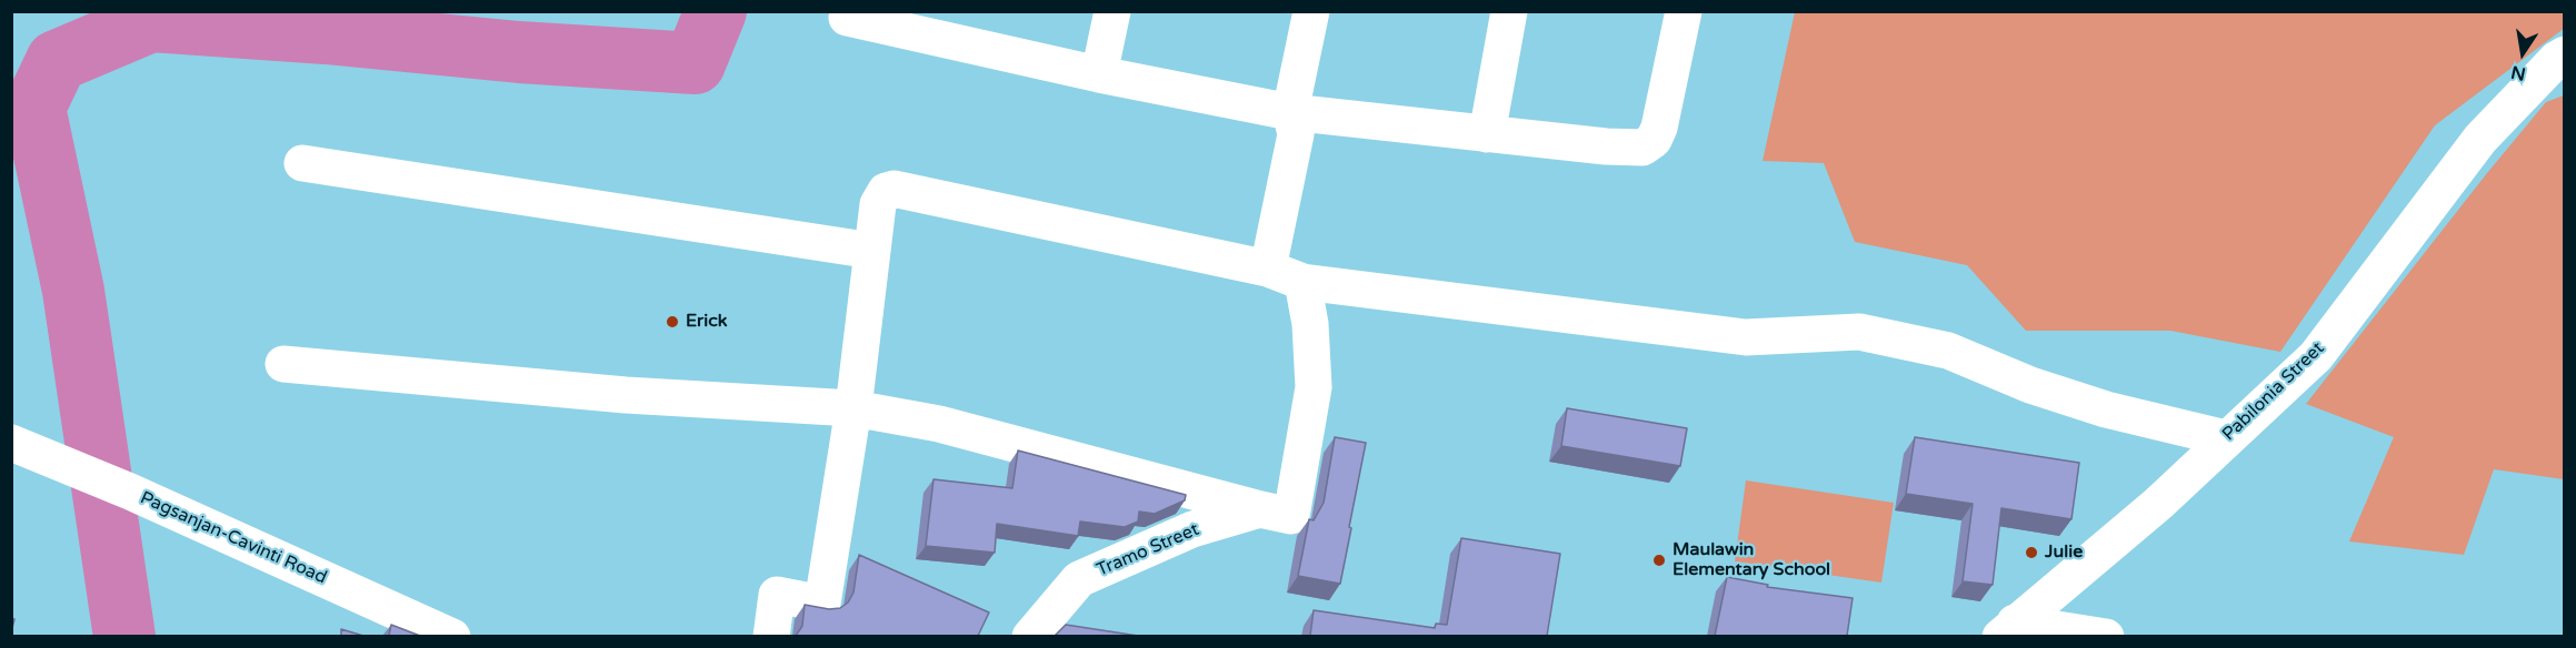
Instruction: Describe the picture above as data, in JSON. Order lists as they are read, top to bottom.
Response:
{
  "streets": {
    "street": ["Pabilonia Street", "Pagsanjan-Cavinti Road", "Tramo Street"]
  },
  "places": ["Erick", "Julie", "Maulawin Elementary School"],
  "north": "bottom"
}
